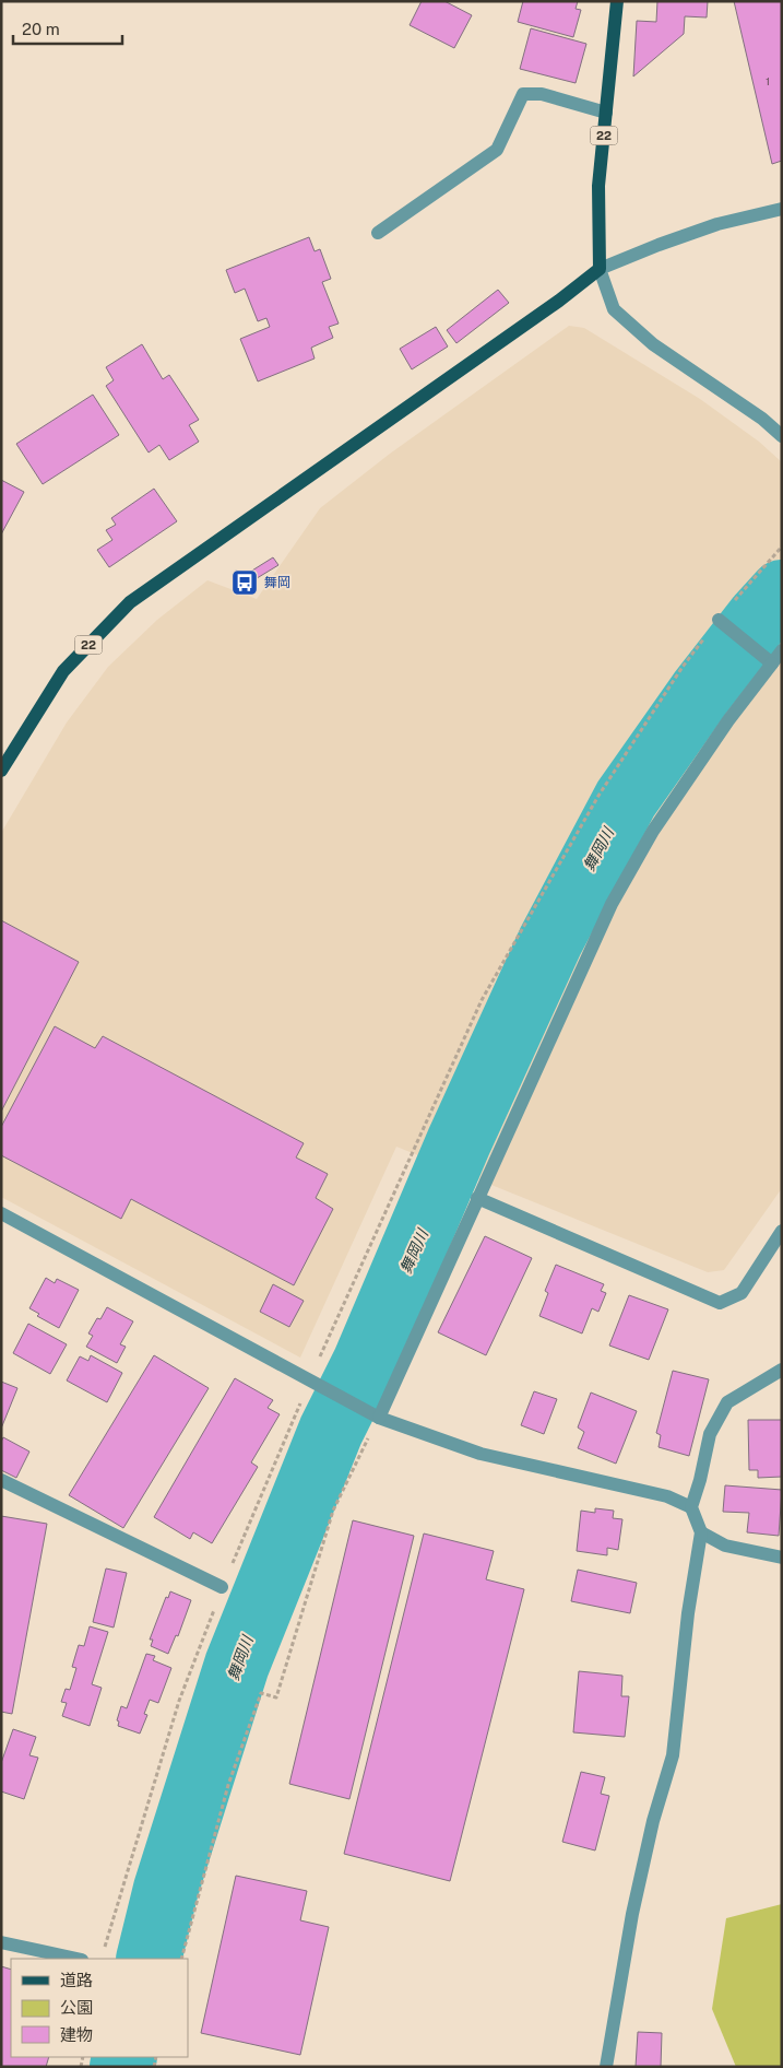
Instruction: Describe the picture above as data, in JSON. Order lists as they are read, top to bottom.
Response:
{
  "streets": {
    "main road": ["22"]
  },
  "water": ["舞岡川"],
  "places": {
    "bus stop": ["舞岡"]
  },
  "house_numbers": ["1"],
  "legend": ["道路", "公園", "建物"],
  "scale_bar": "20 m"
}
